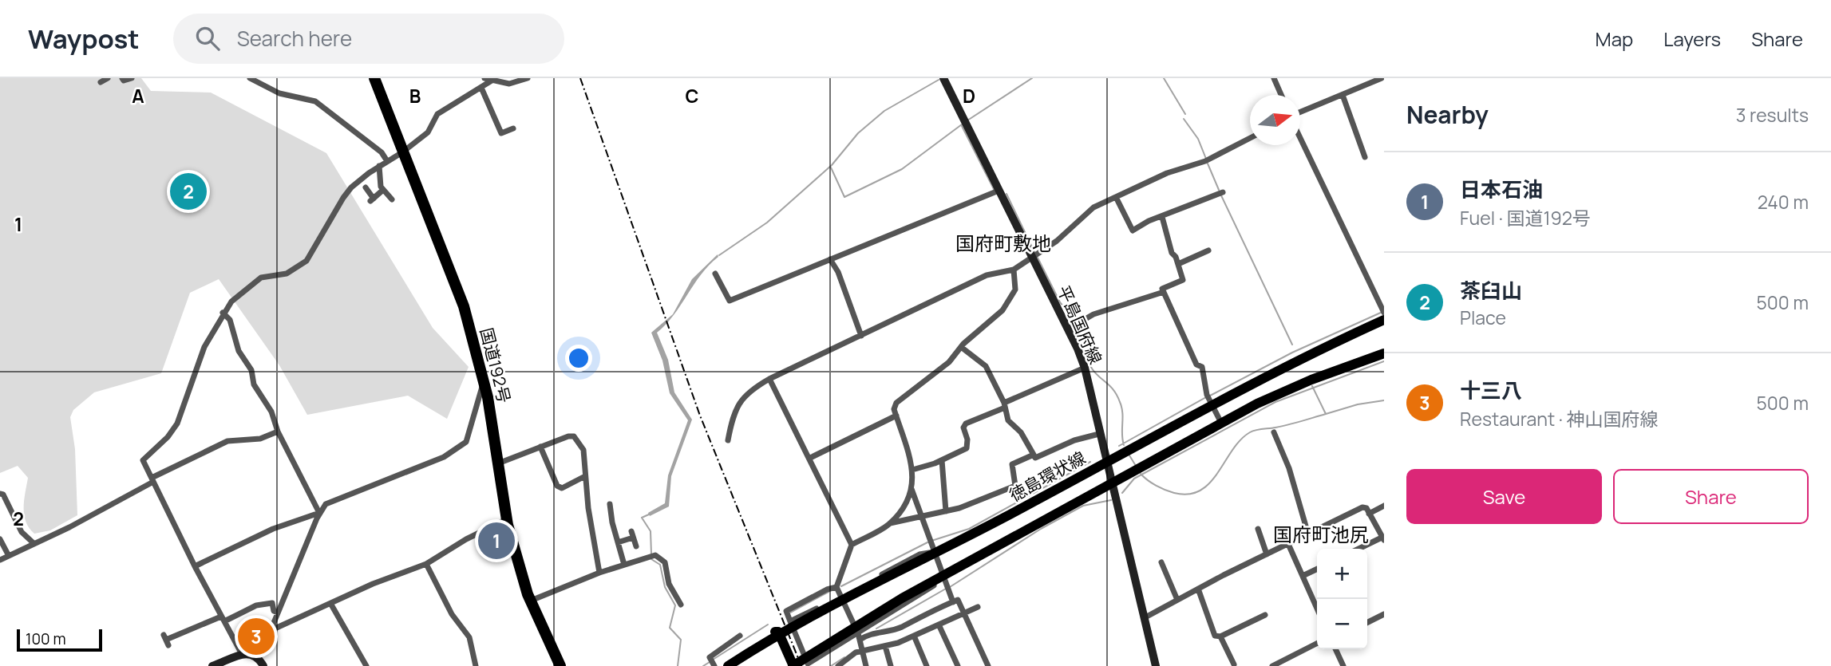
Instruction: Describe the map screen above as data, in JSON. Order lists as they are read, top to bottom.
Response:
{
  "streets": {
    "highway": ["国道192号"],
    "main road": ["平島国府線", "徳島環状線"]
  },
  "crossings": [
    ["平島国府線", "徳島環状線"]
  ],
  "districts": ["国府町敷地", "国府町池尻"],
  "scale_bar": "100 m",
  "north": "right",
  "page": {
    "header": "Waypost",
    "search": "Search here",
    "nav": ["Map", "Layers", "Share"],
    "heading": ["Nearby", "3 results"],
    "list": [
      {
        "mark": "1",
        "name": "日本石油",
        "note": "Fuel · 国道192号",
        "value": "240 m"
      },
      {
        "mark": "2",
        "name": "茶臼山",
        "note": "Place",
        "value": "500 m"
      },
      {
        "mark": "3",
        "name": "十三八",
        "note": "Restaurant · 神山国府線",
        "value": "500 m"
      }
    ],
    "pins": ["2", "1", "3"],
    "buttons": ["Save", "Share"],
    "map_buttons": ["+", "−"],
    "scale": "100 m"
  },
  "grid": {
    "columns": [
      "A",
      "B",
      "C",
      "D"
    ],
    "rows": ["1", "2"]
  }
}
